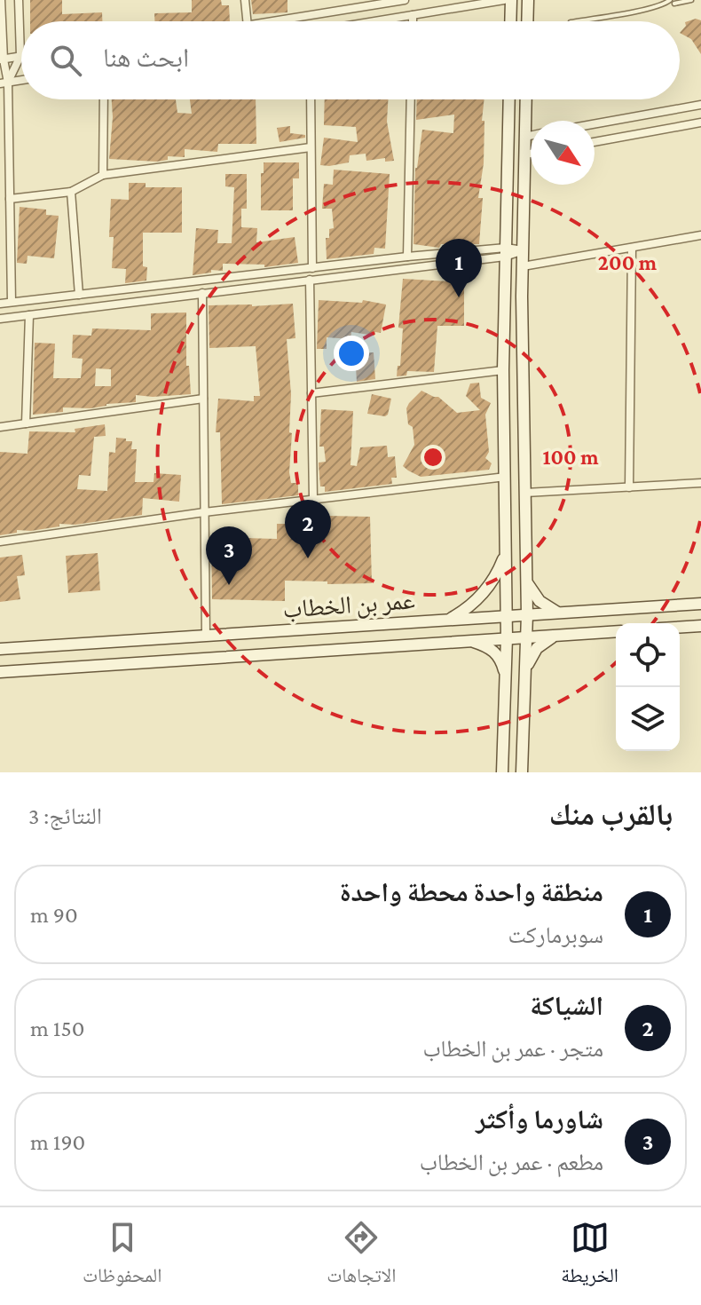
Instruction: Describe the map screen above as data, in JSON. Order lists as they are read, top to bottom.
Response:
{
  "streets": {
    "main road": ["عمر بن الخطاب"]
  },
  "north": "bottom right",
  "page": {
    "search": "ابحث هنا",
    "pins": ["1", "2", "3"],
    "heading": ["بالقرب منك", "النتائج: 3"],
    "list": [
      {
        "mark": "1",
        "name": "منطقة واحدة محطة واحدة",
        "note": "سوبرماركت",
        "value": "90 m"
      },
      {
        "mark": "2",
        "name": "الشياكة",
        "note": "متجر · عمر بن الخطاب",
        "value": "150 m"
      },
      {
        "mark": "3",
        "name": "شاورما وأكثر",
        "note": "مطعم · عمر بن الخطاب",
        "value": "190 m"
      }
    ],
    "nav": ["الخريطة", "الاتجاهات", "المحفوظات"]
  },
  "rings": ["200 m", "100 m"]
}
